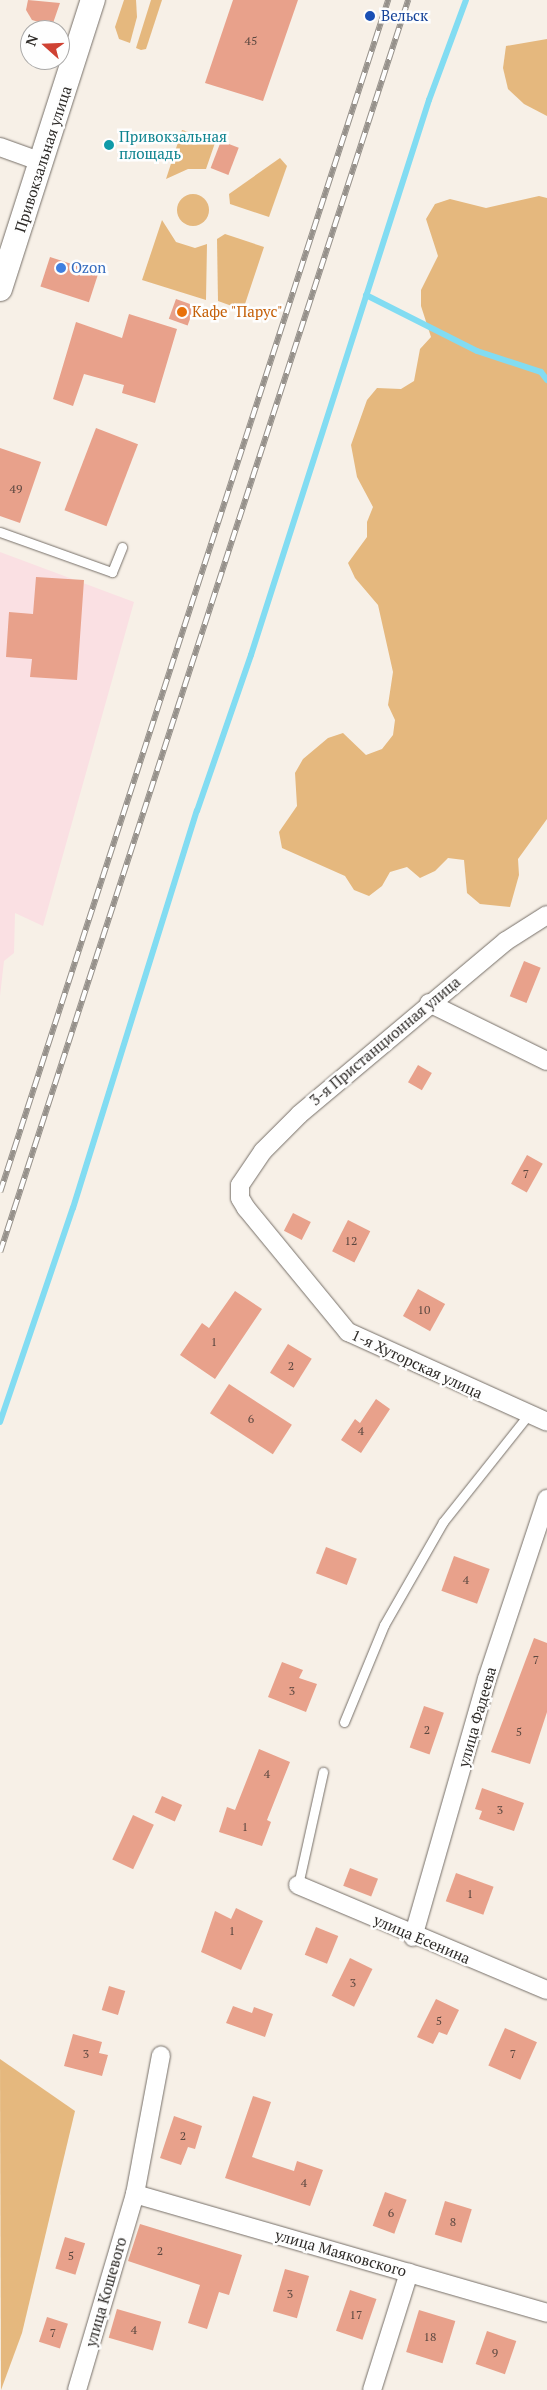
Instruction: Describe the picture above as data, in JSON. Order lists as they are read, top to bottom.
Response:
{
  "streets": {
    "street": [
      "Привокзальная улица",
      "3-я Пристанционная улица",
      "1-я Хуторская улица",
      "улица Фадеева",
      "улица Есенина",
      "улица Маяковского",
      "улица Кошевого"
    ]
  },
  "crossings": [
    ["3-я Пристанционная улица", "1-я Хуторская улица"],
    ["улица Фадеева", "улица Есенина"],
    ["улица Маяковского", "улица Кошевого"]
  ],
  "places": [
    "Вельск",
    "Привокзальная площадь",
    "Ozon",
    "Кафе \"Парус\""
  ],
  "house_numbers": [
    "45",
    "49",
    "7",
    "12",
    "10",
    "1",
    "2",
    "6",
    "4",
    "4",
    "7",
    "3",
    "2",
    "5",
    "4",
    "3",
    "1",
    "1",
    "1",
    "3",
    "5",
    "3",
    "7",
    "2",
    "4",
    "6",
    "8",
    "2",
    "5",
    "3",
    "17",
    "4",
    "7",
    "18",
    "9"
  ],
  "north": "left"
}
